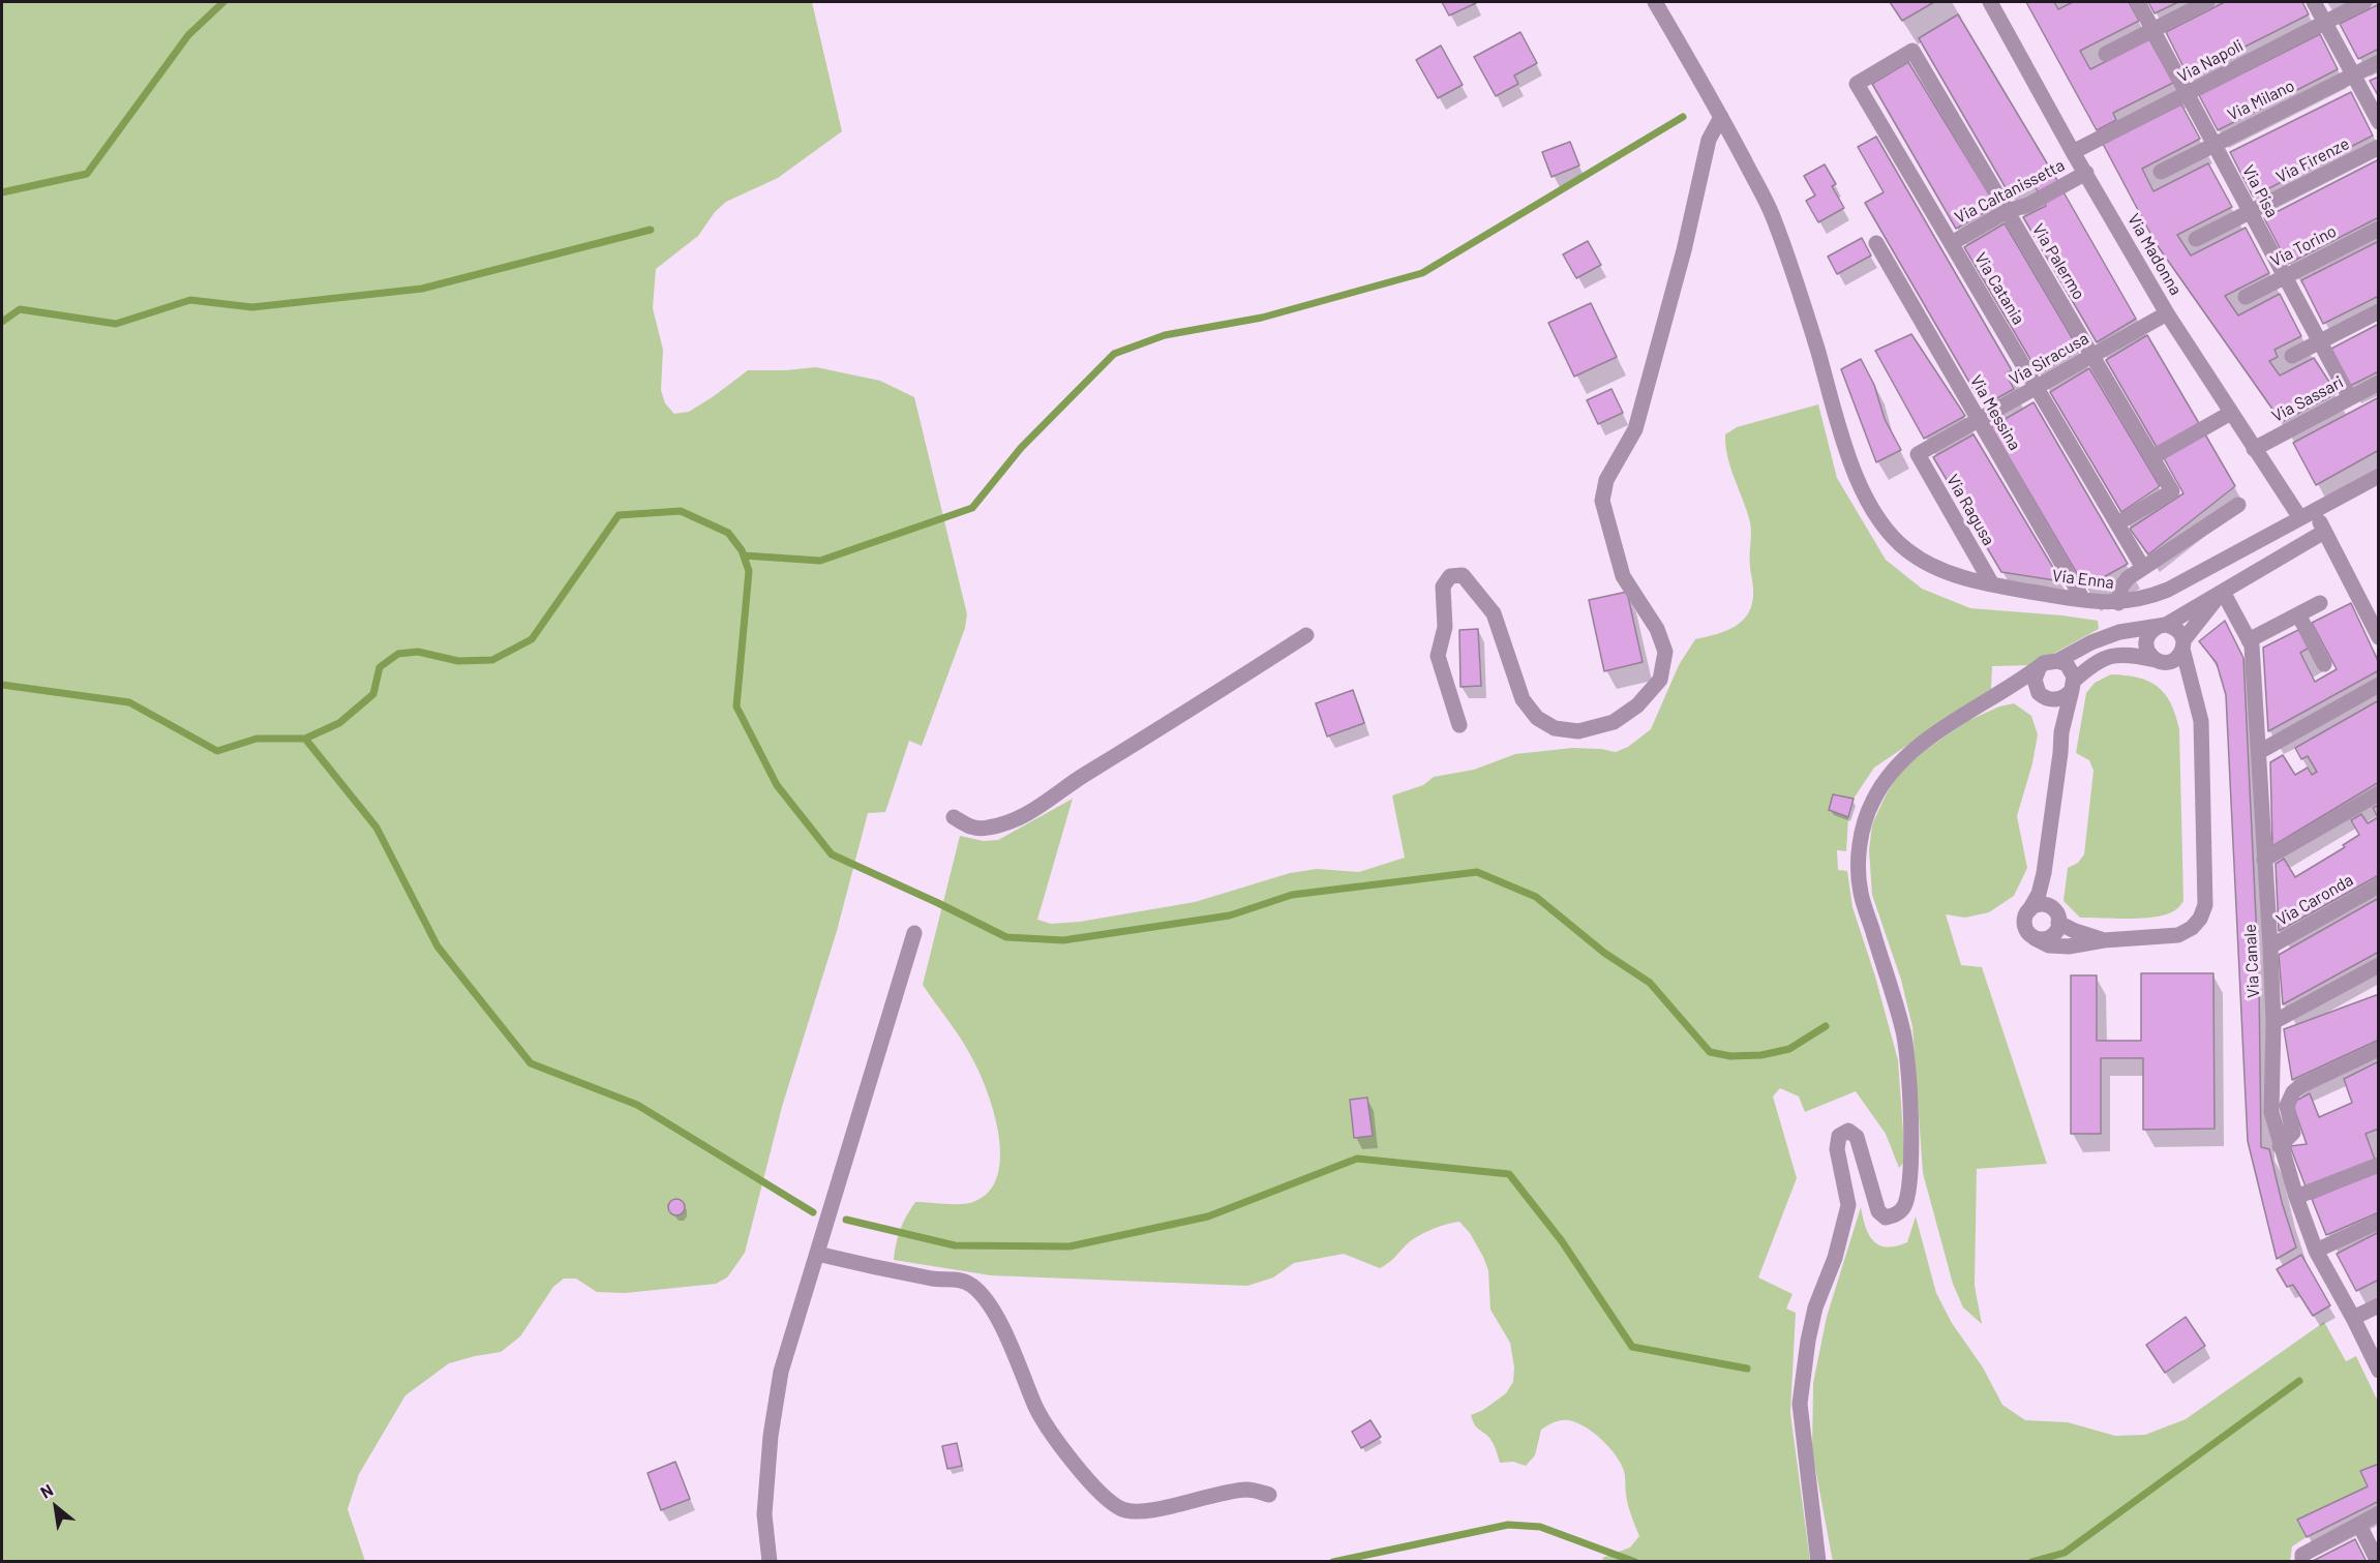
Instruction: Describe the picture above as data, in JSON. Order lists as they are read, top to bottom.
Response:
{
  "streets": {
    "street": [
      "Via Napoli",
      "Via Milano",
      "Via Firenze",
      "Via Caltanissetta",
      "Via Pisa",
      "Via Torino",
      "Via Madonna",
      "Via Palermo",
      "Via Catania",
      "Via Siracusa",
      "Via Sassari",
      "Via Messina",
      "Via Ragusa",
      "Via Enna",
      "Via Caronda",
      "Via Canale"
    ]
  },
  "crossings": [
    ["Via Napoli", "Via Pisa"],
    ["Via Napoli", "Via Madonna"],
    ["Via Milano", "Via Pisa"],
    ["Via Firenze", "Via Pisa"],
    ["Via Caltanissetta", "Via Madonna"],
    ["Via Caltanissetta", "Via Palermo"],
    ["Via Caltanissetta", "Via Catania"],
    ["Via Pisa", "Via Torino"],
    ["Via Pisa", "Via Sassari"],
    ["Via Madonna", "Via Siracusa"],
    ["Via Madonna", "Via Sassari"],
    ["Via Madonna", "Via Enna"],
    ["Via Palermo", "Via Catania"],
    ["Via Palermo", "Via Siracusa"],
    ["Via Catania", "Via Siracusa"],
    ["Via Siracusa", "Via Messina"],
    ["Via Siracusa", "Via Ragusa"],
    ["Via Messina", "Via Enna"],
    ["Via Ragusa", "Via Enna"],
    ["Via Caronda", "Via Canale"]
  ],
  "north": "top left"
}
